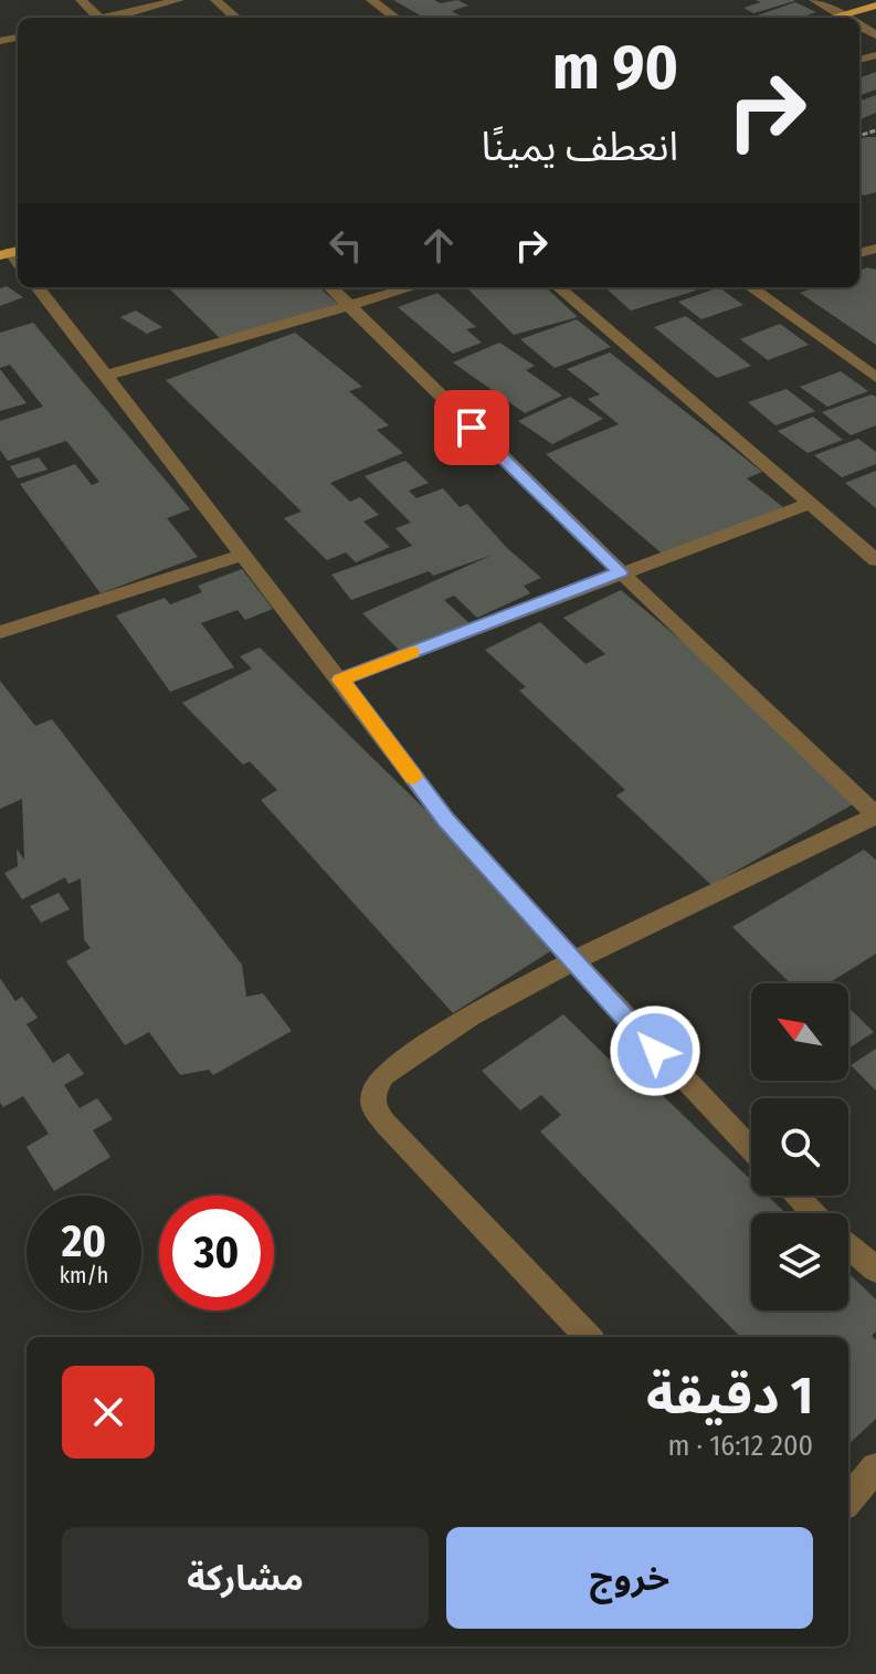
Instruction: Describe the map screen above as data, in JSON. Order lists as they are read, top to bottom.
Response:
{
  "north": "top left",
  "page": {
    "turn": ["90 m", "انعطف يمينًا"],
    "speed": "20 km/h",
    "limit": "30",
    "heading": ["1 دقيقة", "200 m · 16:12"],
    "buttons": ["خروج", "مشاركة"]
  }
}
